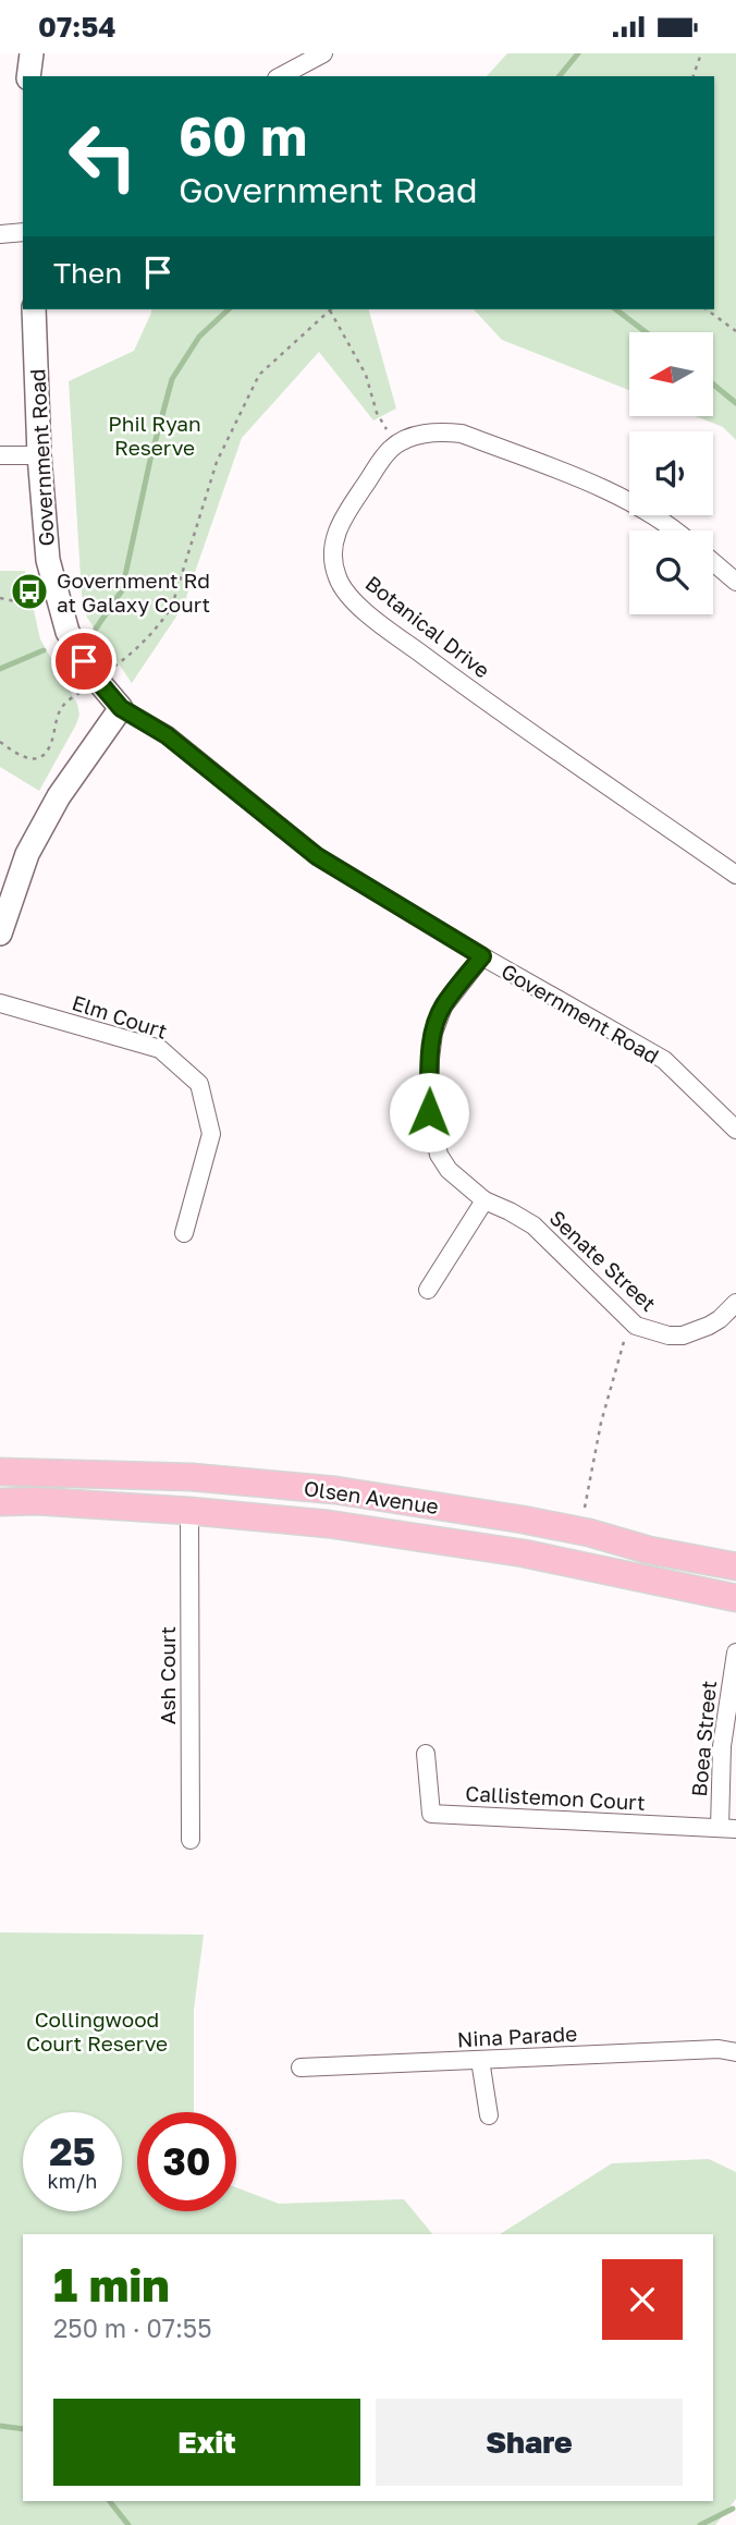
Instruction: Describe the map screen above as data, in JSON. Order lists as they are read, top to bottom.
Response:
{
  "streets": {
    "main road": ["Olsen Avenue"],
    "street": [
      "Government Road",
      "Botanical Drive",
      "Elm Court",
      "Senate Street",
      "Ash Court",
      "Boea Street",
      "Callistemon Court",
      "Nina Parade"
    ]
  },
  "crossings": [
    ["Government Road", "Senate Street"],
    ["Olsen Avenue", "Ash Court"],
    ["Boea Street", "Callistemon Court"]
  ],
  "parks": ["Phil Ryan Reserve", "Collingwood Court Reserve"],
  "places": {
    "bus stop": ["Government Rd at Galaxy Court"]
  },
  "north": "left",
  "page": {
    "status": "07:54",
    "turn": ["60 m", "Government Road"],
    "then": "Then",
    "speed": "25 km/h",
    "limit": "30",
    "heading": ["1 min", "250 m · 07:55"],
    "buttons": ["Exit", "Share"]
  }
}
